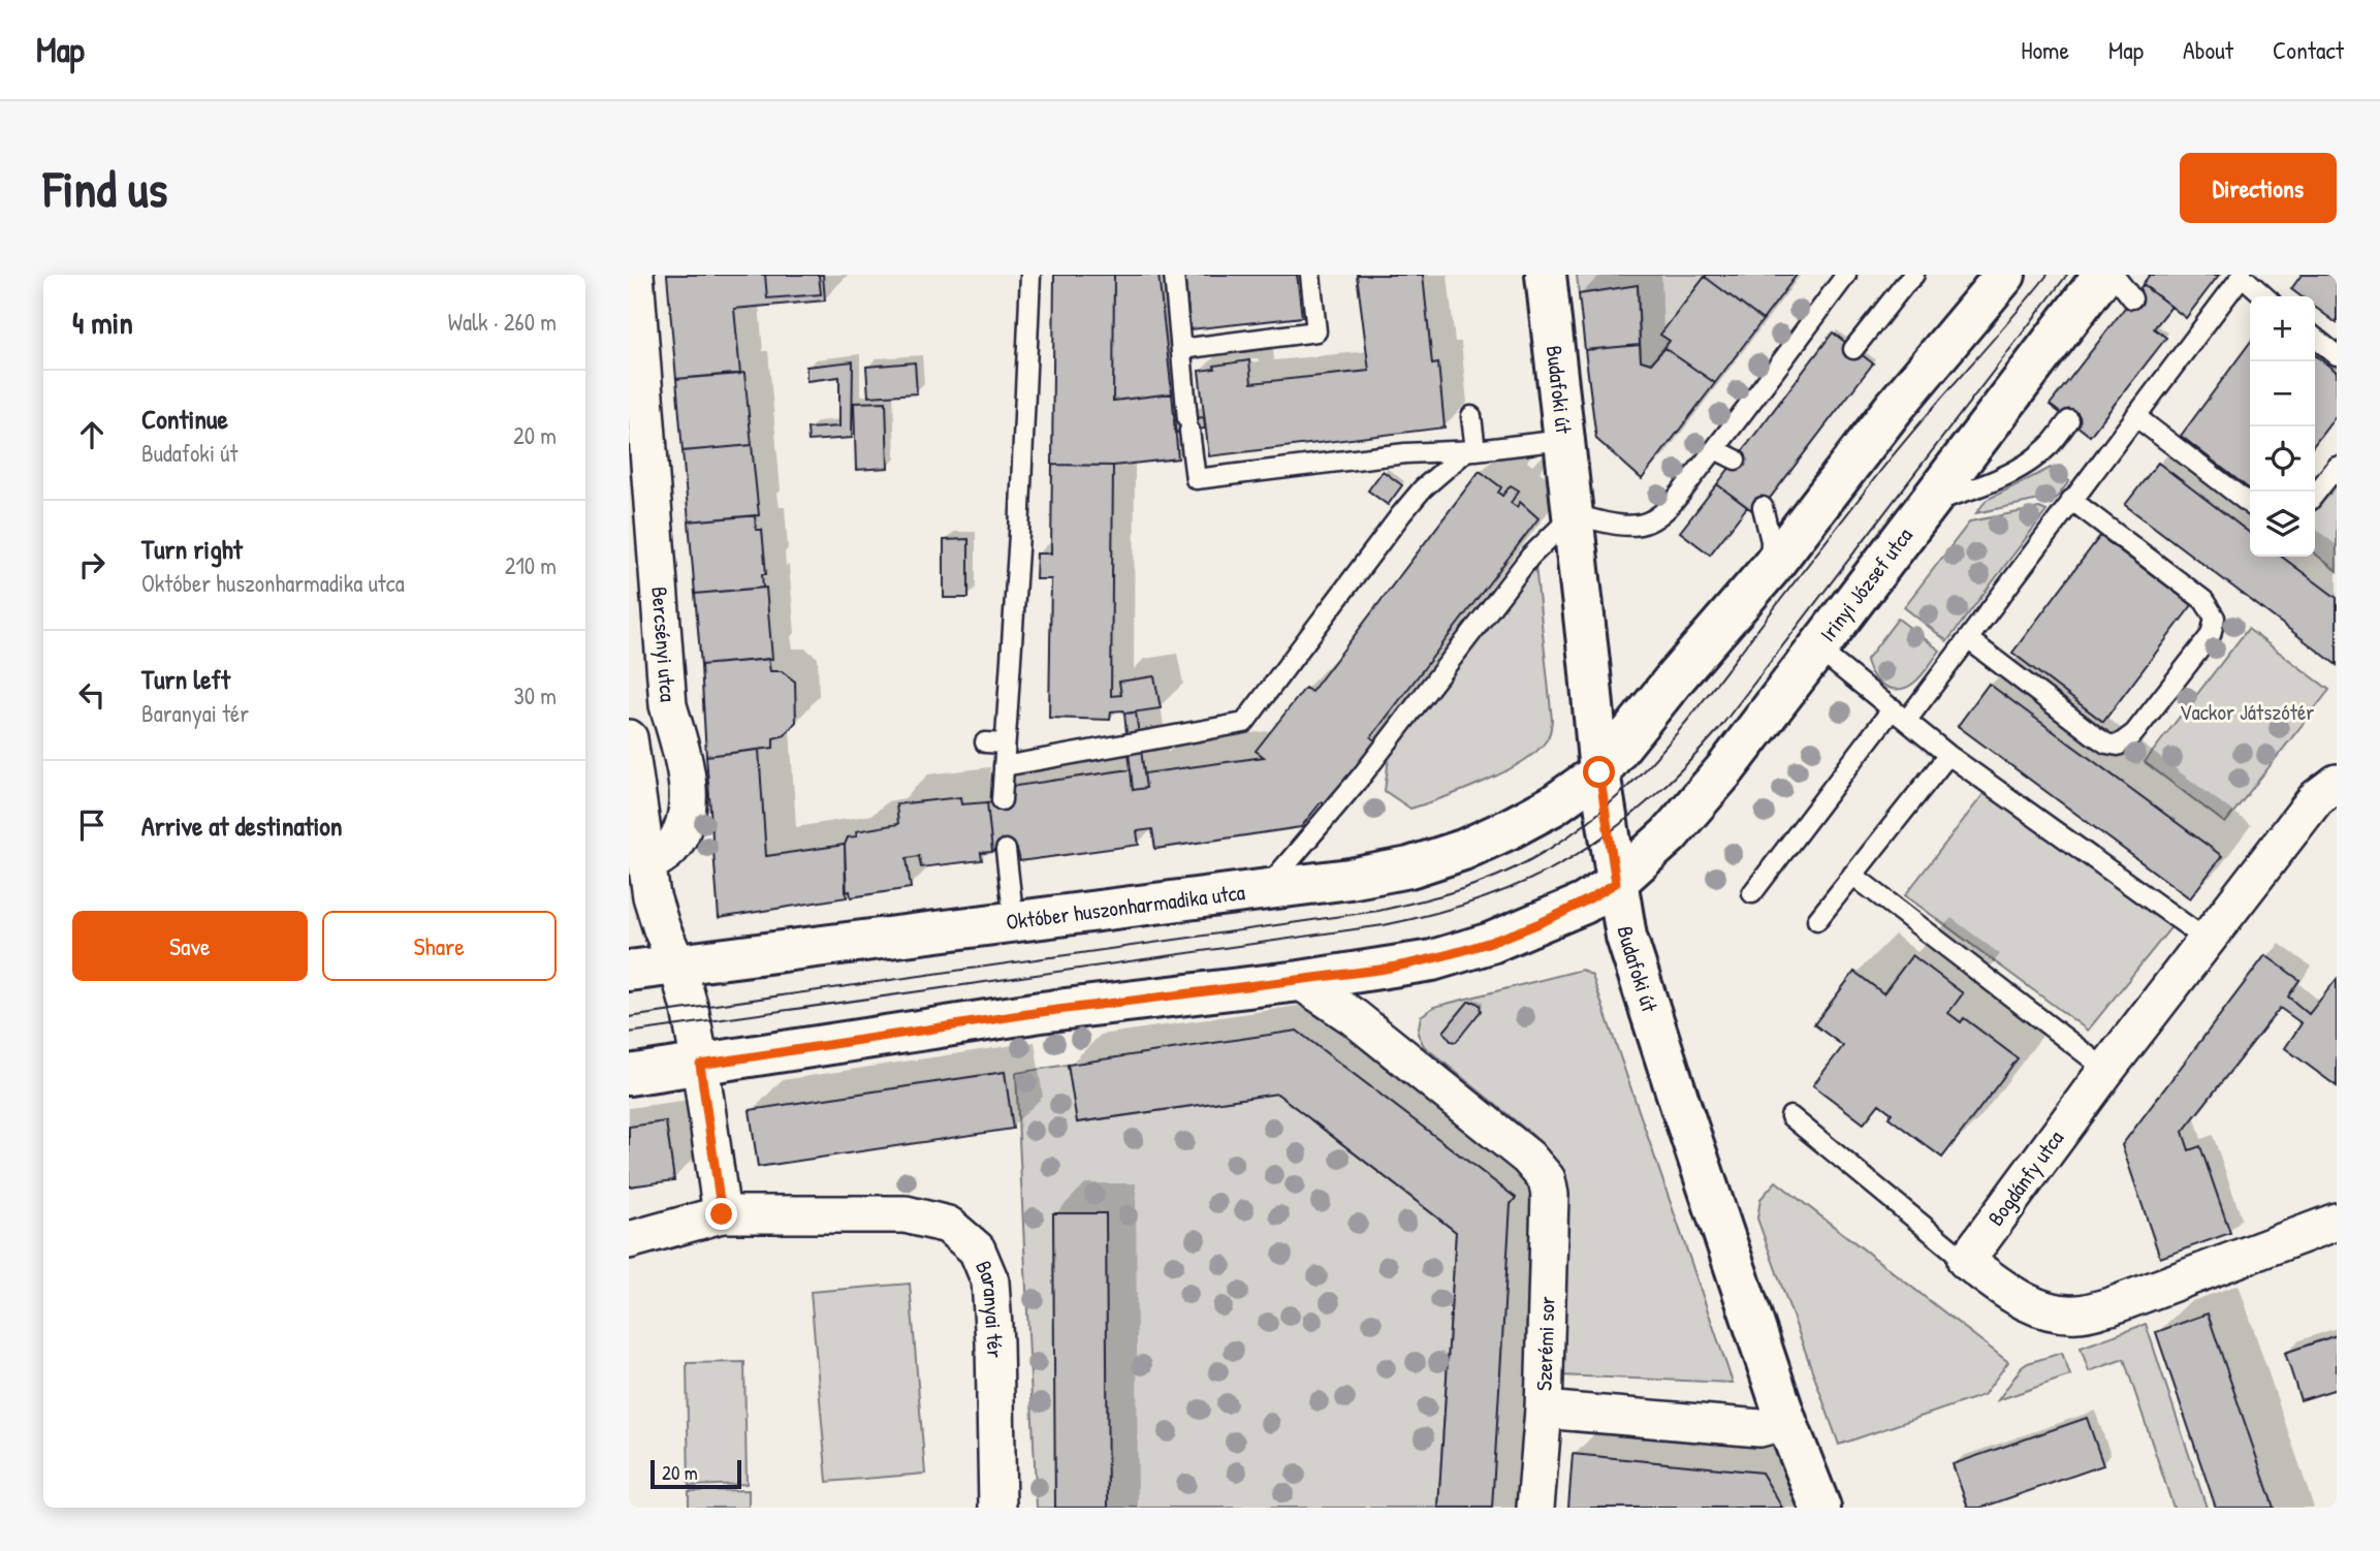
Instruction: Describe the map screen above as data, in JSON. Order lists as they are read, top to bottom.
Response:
{
  "streets": {
    "main road": ["Budafoki út", "Irinyi József utca", "Október huszonharmadika utca"],
    "street": [
      "Bercsényi utca",
      "Bogdánfy utca",
      "Baranyai tér",
      "Szerémi sor"
    ]
  },
  "crossings": [
    ["Budafoki út", "Irinyi József utca"],
    ["Budafoki út", "Október huszonharmadika utca"]
  ],
  "parks": ["Vackor Játszótér"],
  "scale_bar": "20 m",
  "page": {
    "header": "Map",
    "nav": [
      "Home",
      "Map",
      "About",
      "Contact"
    ],
    "buttons": [
      "Directions",
      ["Save", "Share"]
    ],
    "title": "Find us",
    "heading": ["4 min", "Walk · 260 m"],
    "map_buttons": ["+", "−"],
    "list": [
      ["Continue", "Budafoki út", "20 m"],
      ["Turn right", "Október huszonharmadika utca", "210 m"],
      ["Turn left", "Baranyai tér", "30 m"],
      "Arrive at destination"
    ],
    "scale": "20 m"
  }
}
